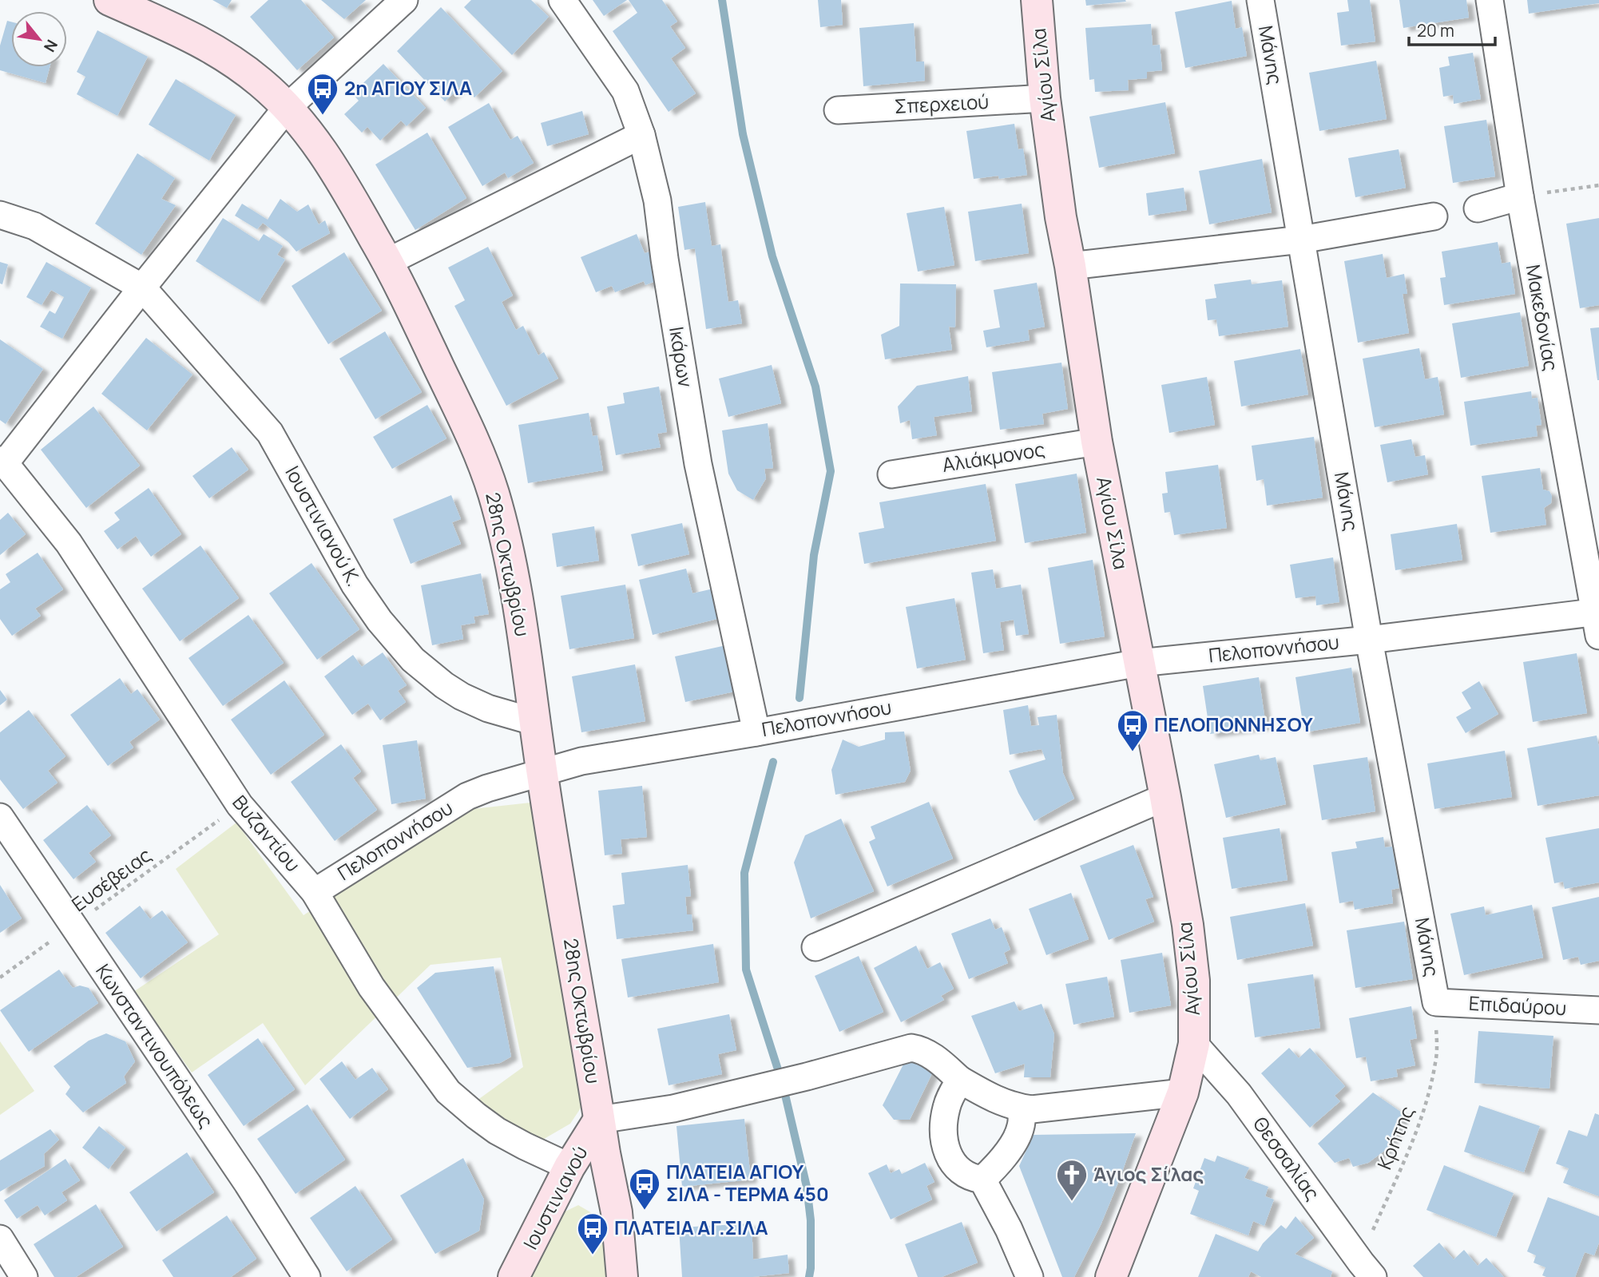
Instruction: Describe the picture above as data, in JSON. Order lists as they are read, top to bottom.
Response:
{
  "streets": {
    "street": [
      "Μάνης",
      "Αγίου Σίλα",
      "Σπερχειού",
      "Μακεδονίας",
      "Ικάρων",
      "Αλιάκμονος",
      "Ιουστινιανού Κ.",
      "28ης Οκτωβρίου",
      "Πελοποννήσου",
      "Βυζαντίου",
      "Επιδαύρου",
      "Κωνσταντινουπόλεως",
      "Θεσσαλίας",
      "Ιουστινιανού"
    ],
    "path": ["Ευσέβειας", "Κρήτης"]
  },
  "crossings": [
    ["Μάνης", "Πελοποννήσου"],
    ["Μάνης", "Επιδαύρου"],
    ["Μάνης", "Κρήτης"],
    ["Αγίου Σίλα", "Σπερχειού"],
    ["Αγίου Σίλα", "Αλιάκμονος"],
    ["Αγίου Σίλα", "Πελοποννήσου"],
    ["Αγίου Σίλα", "Θεσσαλίας"],
    ["Μακεδονίας", "Πελοποννήσου"],
    ["Ικάρων", "Πελοποννήσου"],
    ["Ιουστινιανού Κ.", "28ης Οκτωβρίου"],
    ["28ης Οκτωβρίου", "Πελοποννήσου"],
    ["28ης Οκτωβρίου", "Ιουστινιανού"],
    ["Πελοποννήσου", "Βυζαντίου"],
    ["Βυζαντίου", "Ευσέβειας"],
    ["Βυζαντίου", "Ιουστινιανού"],
    ["Ευσέβειας", "Κωνσταντινουπόλεως"],
    ["Επιδαύρου", "Κρήτης"],
    ["Κρήτης", "Θεσσαλίας"]
  ],
  "places": {
    "bus stop": [
      "2η ΑΓΙΟΥ ΣΙΛΑ",
      "ΠΕΛΟΠΟΝΝΗΣΟΥ",
      "ΠΛΑΤΕΙΑ ΑΓΙΟΥ ΣΙΛΑ - ΤΕΡΜΑ 450",
      "ΠΛΑΤΕΙΑ ΑΓ.ΣΙΛΑ"
    ],
    "church": ["Άγιος Σίλας"]
  },
  "scale_bar": "20 m",
  "north": "bottom right"
}
